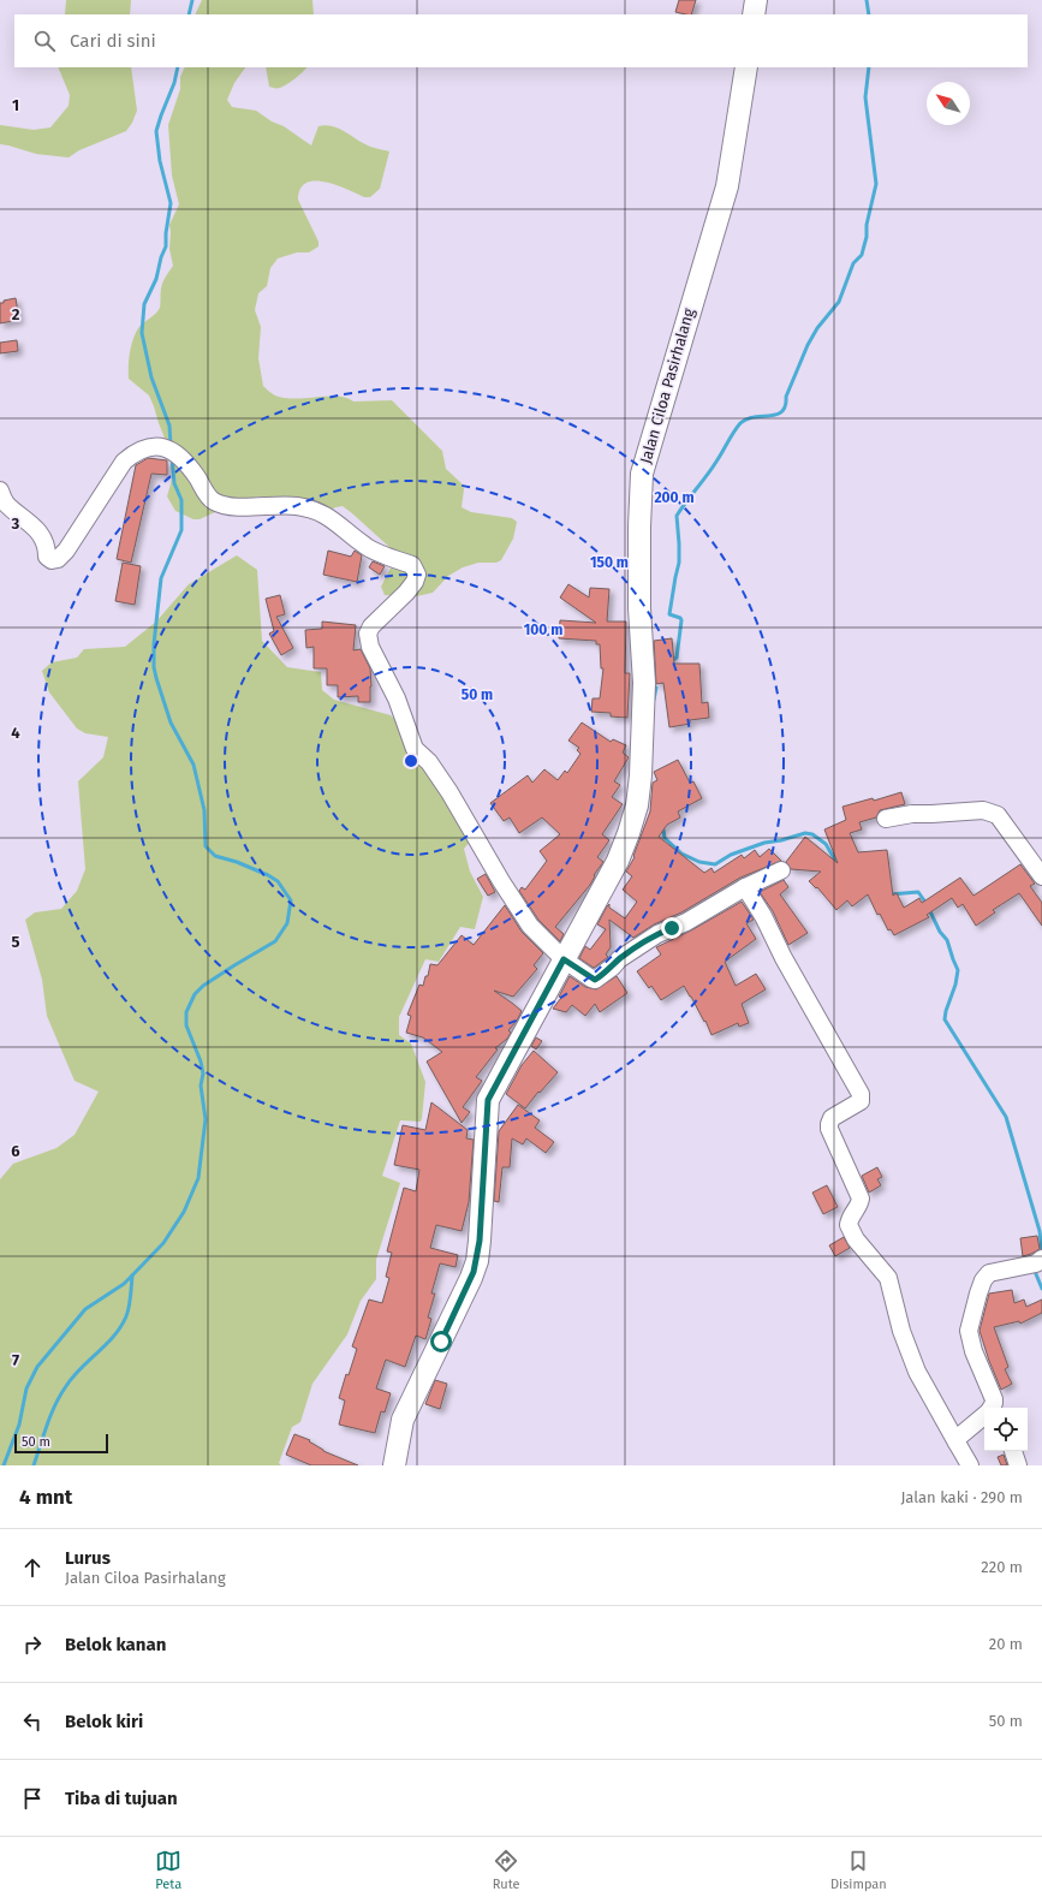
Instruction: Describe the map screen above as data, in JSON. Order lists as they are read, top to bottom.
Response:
{
  "streets": {
    "main road": ["Jalan Ciloa Pasirhalang"]
  },
  "scale_bar": "50 m",
  "north": "top left",
  "page": {
    "search": "Cari di sini",
    "scale": "50 m",
    "heading": ["4 mnt", "Jalan kaki · 290 m"],
    "list": [
      ["Lurus", "Jalan Ciloa Pasirhalang", "220 m"],
      ["Belok kanan", "20 m"],
      ["Belok kiri", "50 m"],
      "Tiba di tujuan"
    ],
    "nav": ["Peta", "Rute", "Disimpan"]
  },
  "grid": {
    "rows": [
      "1",
      "2",
      "3",
      "4",
      "5",
      "6",
      "7"
    ]
  },
  "rings": [
    "200 m",
    "150 m",
    "100 m",
    "50 m"
  ]
}
